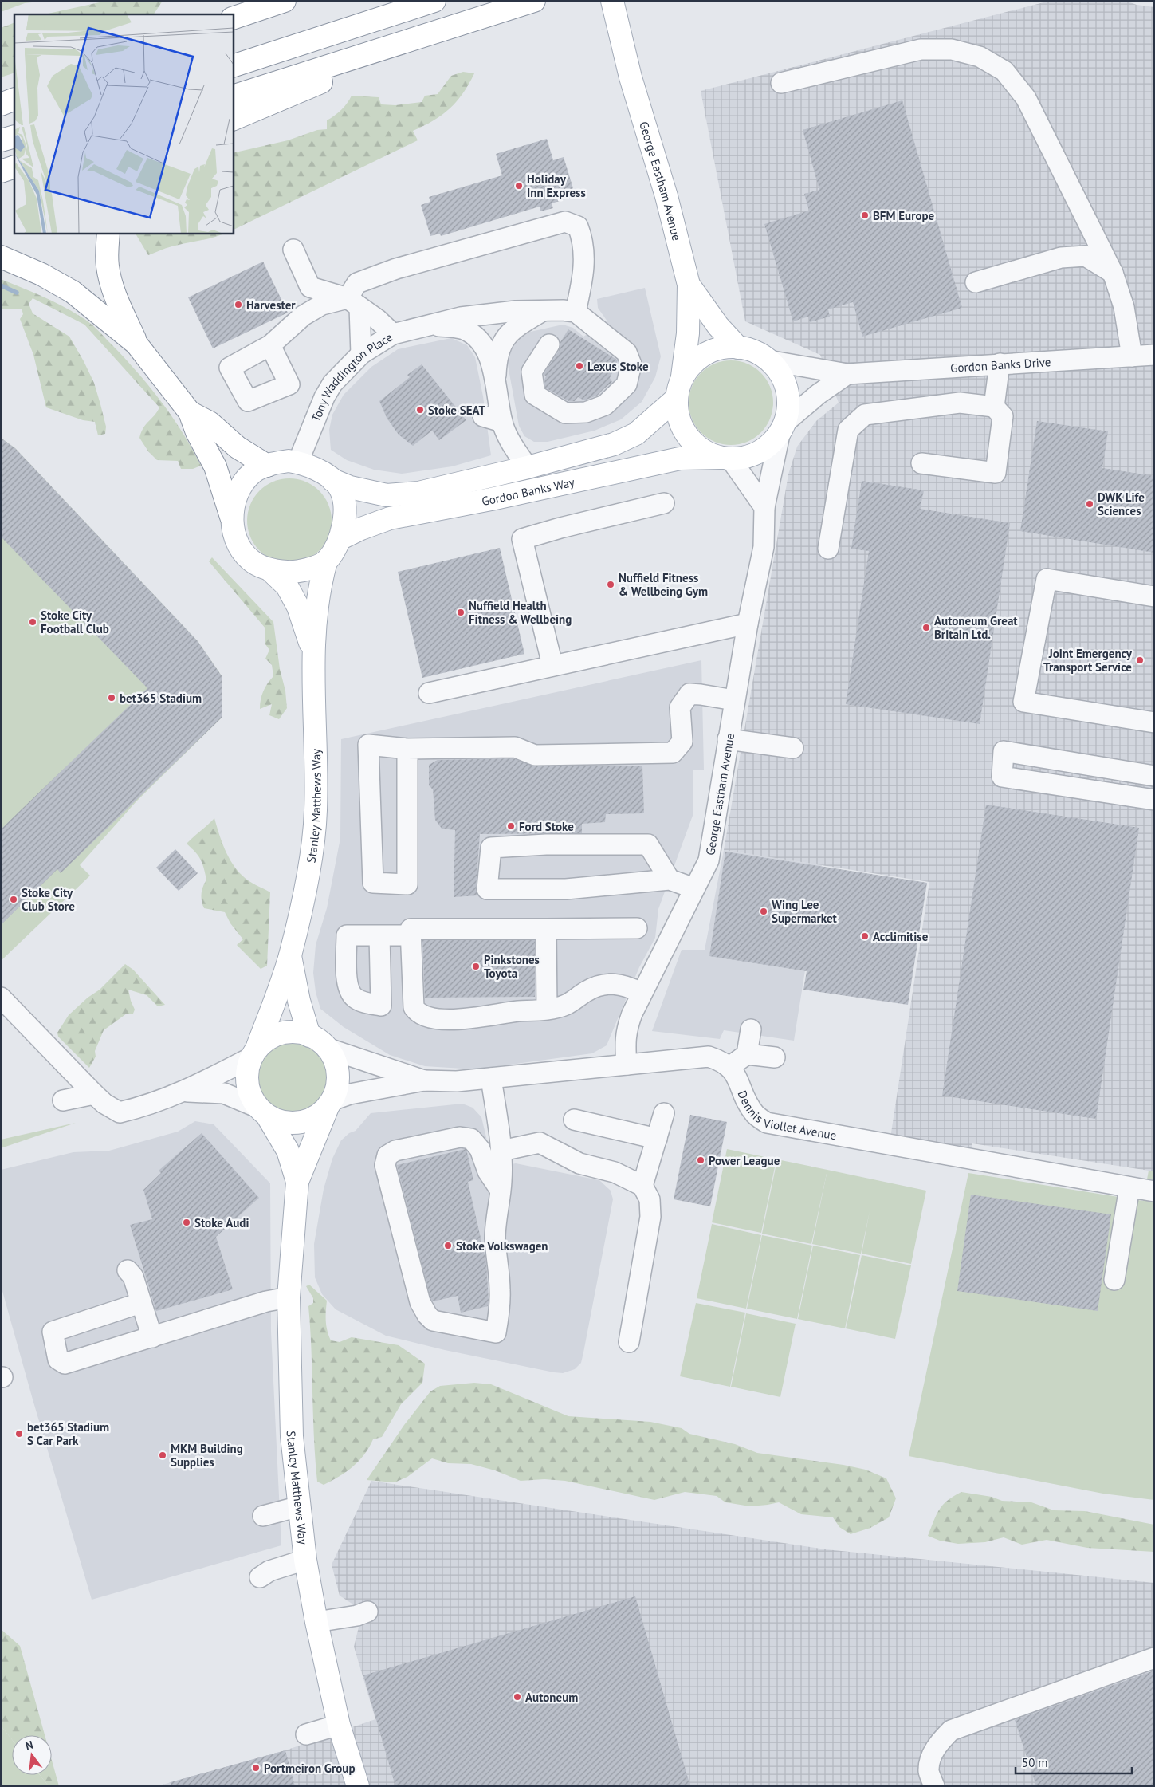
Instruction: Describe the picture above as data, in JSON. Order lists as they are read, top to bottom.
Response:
{
  "streets": {
    "main road": ["George Eastham Avenue", "Gordon Banks Way", "Stanley Matthews Way"],
    "street": ["Gordon Banks Drive", "Tony Waddington Place", "Dennis Viollet Avenue"]
  },
  "crossings": [
    ["George Eastham Avenue", "Gordon Banks Drive"],
    ["George Eastham Avenue", "Gordon Banks Way"],
    ["Gordon Banks Drive", "Gordon Banks Way"],
    ["Tony Waddington Place", "Gordon Banks Way"],
    ["Tony Waddington Place", "Stanley Matthews Way"],
    ["Gordon Banks Way", "Stanley Matthews Way"]
  ],
  "places": [
    "Holiday Inn Express",
    "BFM Europe",
    "Harvester",
    "Lexus Stoke",
    "Stoke SEAT",
    "DWK Life Sciences",
    "Nuffield Fitness & Wellbeing Gym",
    "Nuffield Health Fitness & Wellbeing",
    "Stoke City Football Club",
    "Autoneum Great Britain Ltd.",
    "Joint Emergency Transport Service",
    "bet365 Stadium",
    "Ford Stoke",
    "Stoke City Club Store",
    "Wing Lee Supermarket",
    "Acclimitise",
    "Pinkstones Toyota",
    "Power League",
    "Stoke Audi",
    "Stoke Volkswagen",
    "bet365 Stadium S Car Park",
    "MKM Building Supplies",
    "Autoneum",
    "Portmeiron Group"
  ],
  "scale_bar": "50 m",
  "north": "top"
}
